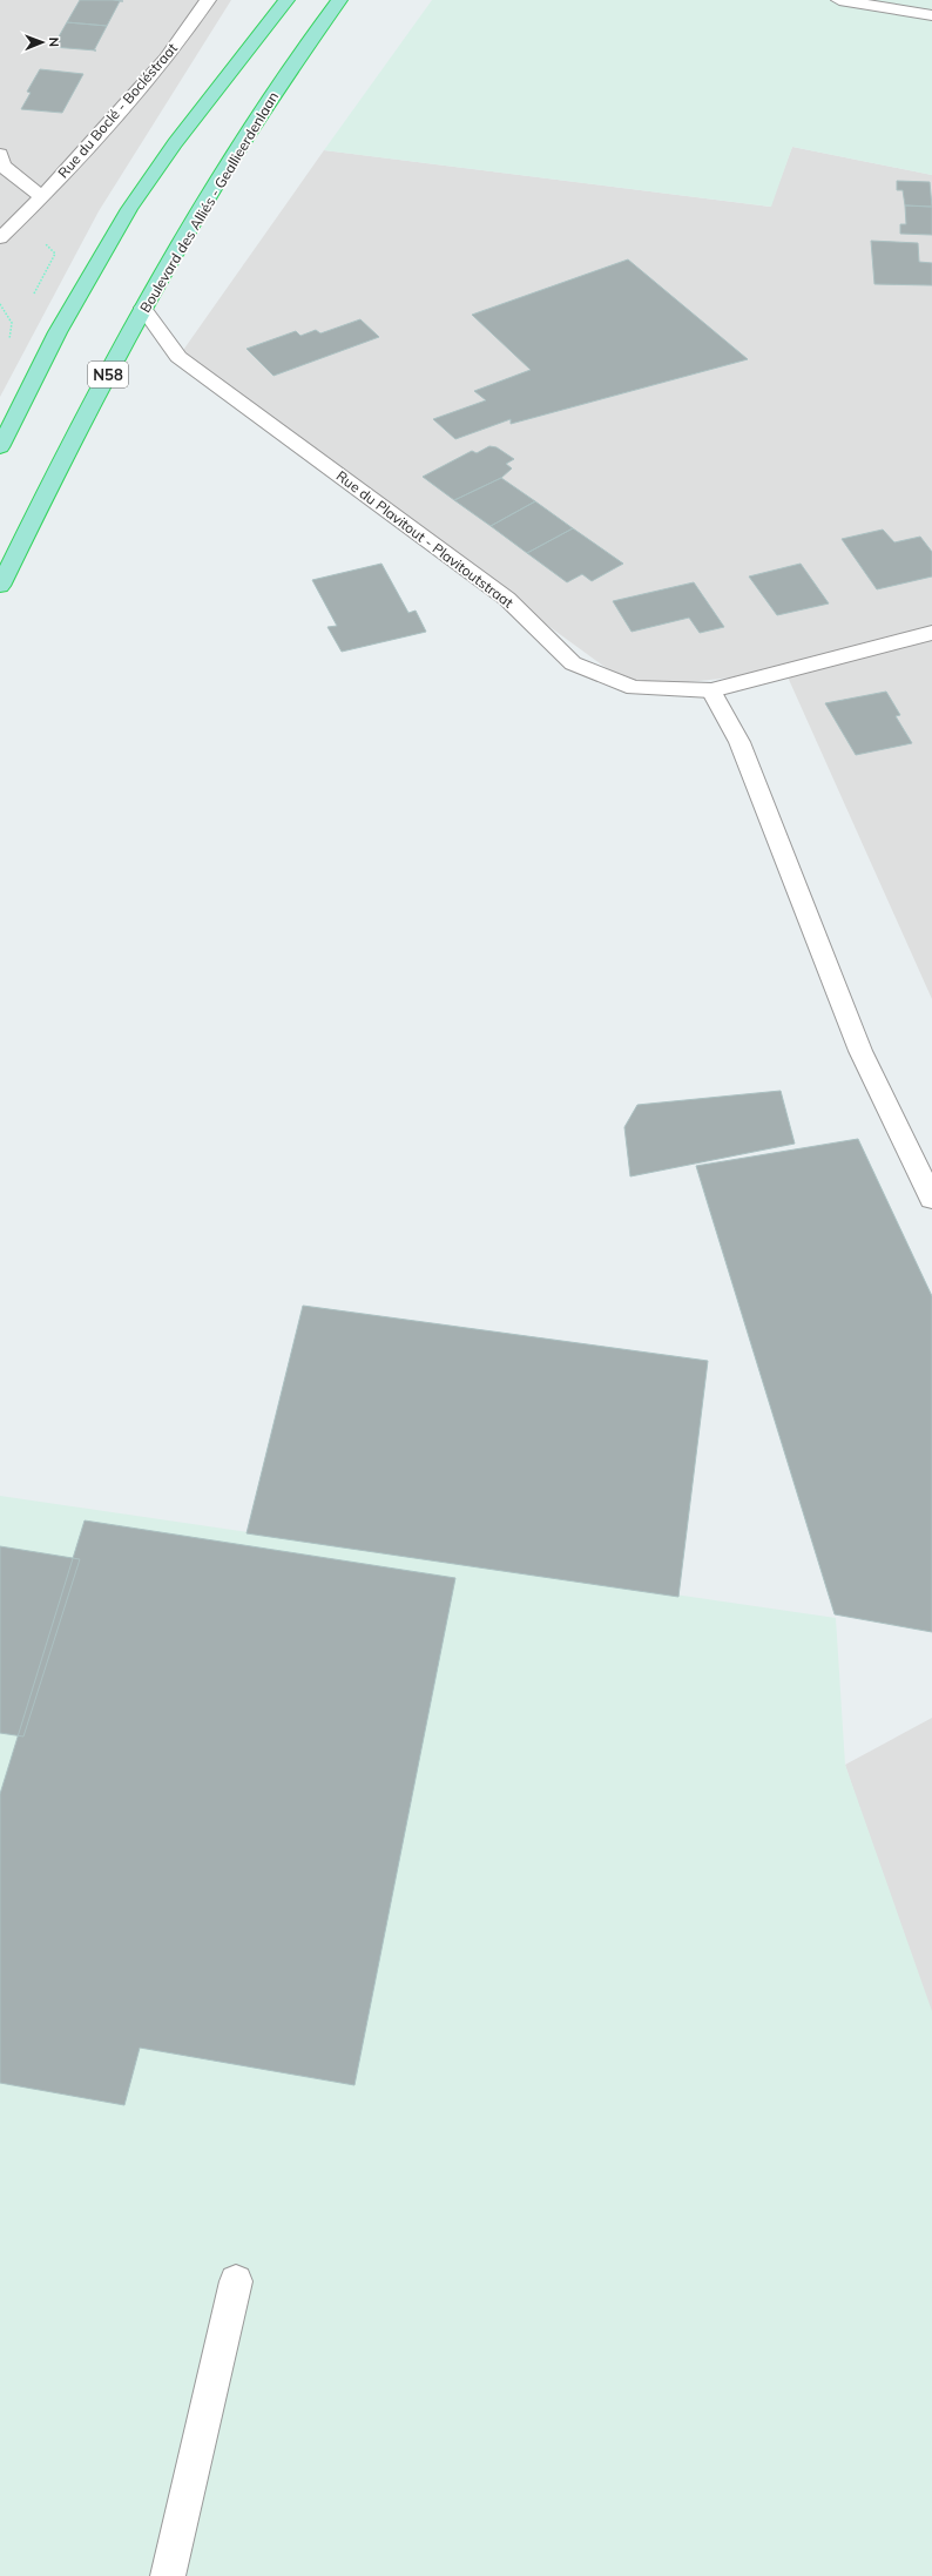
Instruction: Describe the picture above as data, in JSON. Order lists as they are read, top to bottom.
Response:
{
  "streets": {
    "highway": ["Boulevard des Alliés - Geallieerdenlaan", "N58"],
    "street": ["Rue du Boclé - Bocléstraat", "Rue du Plavitout - Plavitoutstraat"]
  },
  "crossings": [
    ["Boulevard des Alliés - Geallieerdenlaan", "Rue du Plavitout - Plavitoutstraat"]
  ],
  "north": "right"
}
